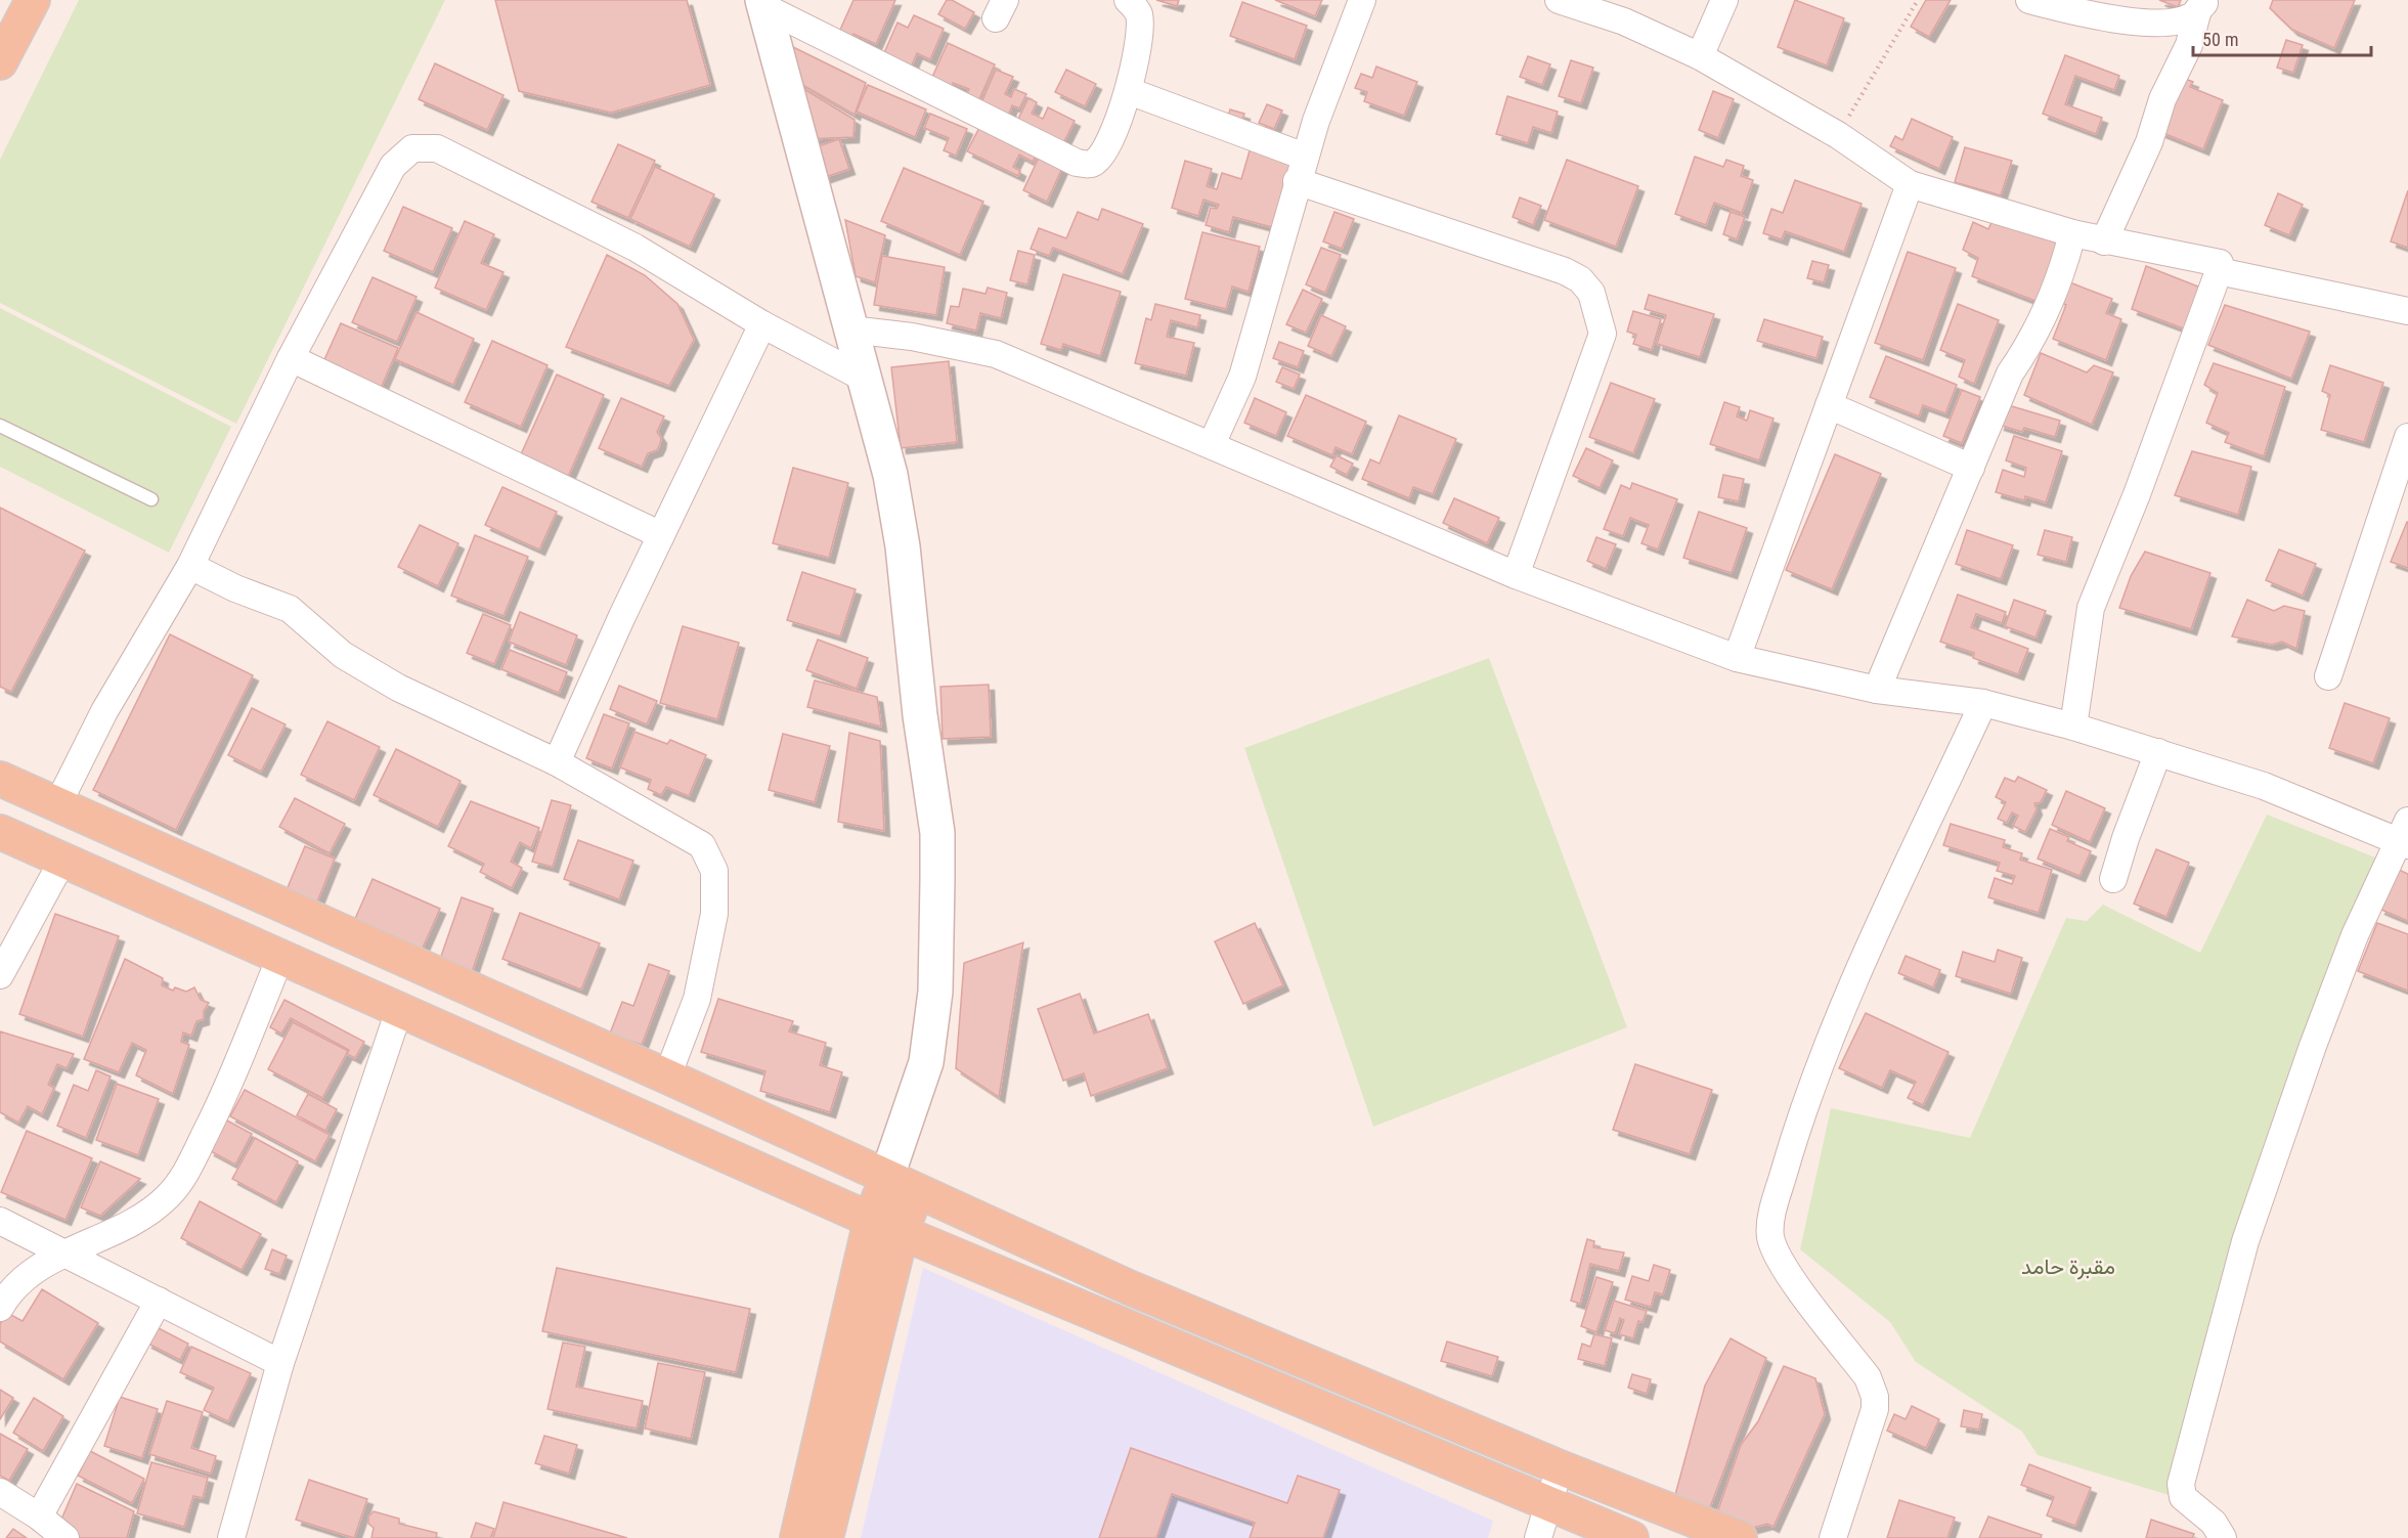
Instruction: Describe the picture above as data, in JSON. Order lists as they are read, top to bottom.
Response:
{
  "parks": ["مقبرة حامد"],
  "scale_bar": "50 m"
}
